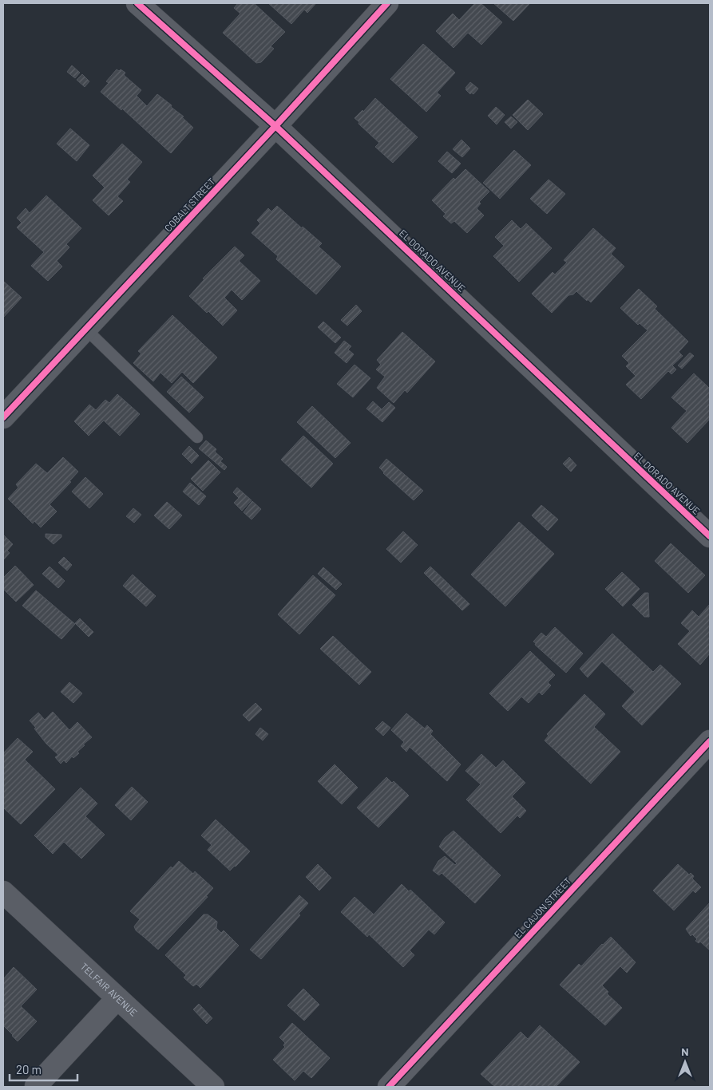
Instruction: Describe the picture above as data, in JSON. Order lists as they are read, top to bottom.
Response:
{
  "streets": {
    "street": [
      "COBALT STREET",
      "EL DORADO AVENUE",
      "EL CAJON STREET",
      "TELFAIR AVENUE"
    ]
  },
  "crossings": [
    ["COBALT STREET", "EL DORADO AVENUE"]
  ],
  "scale_bar": "20 m",
  "north": "top"
}
